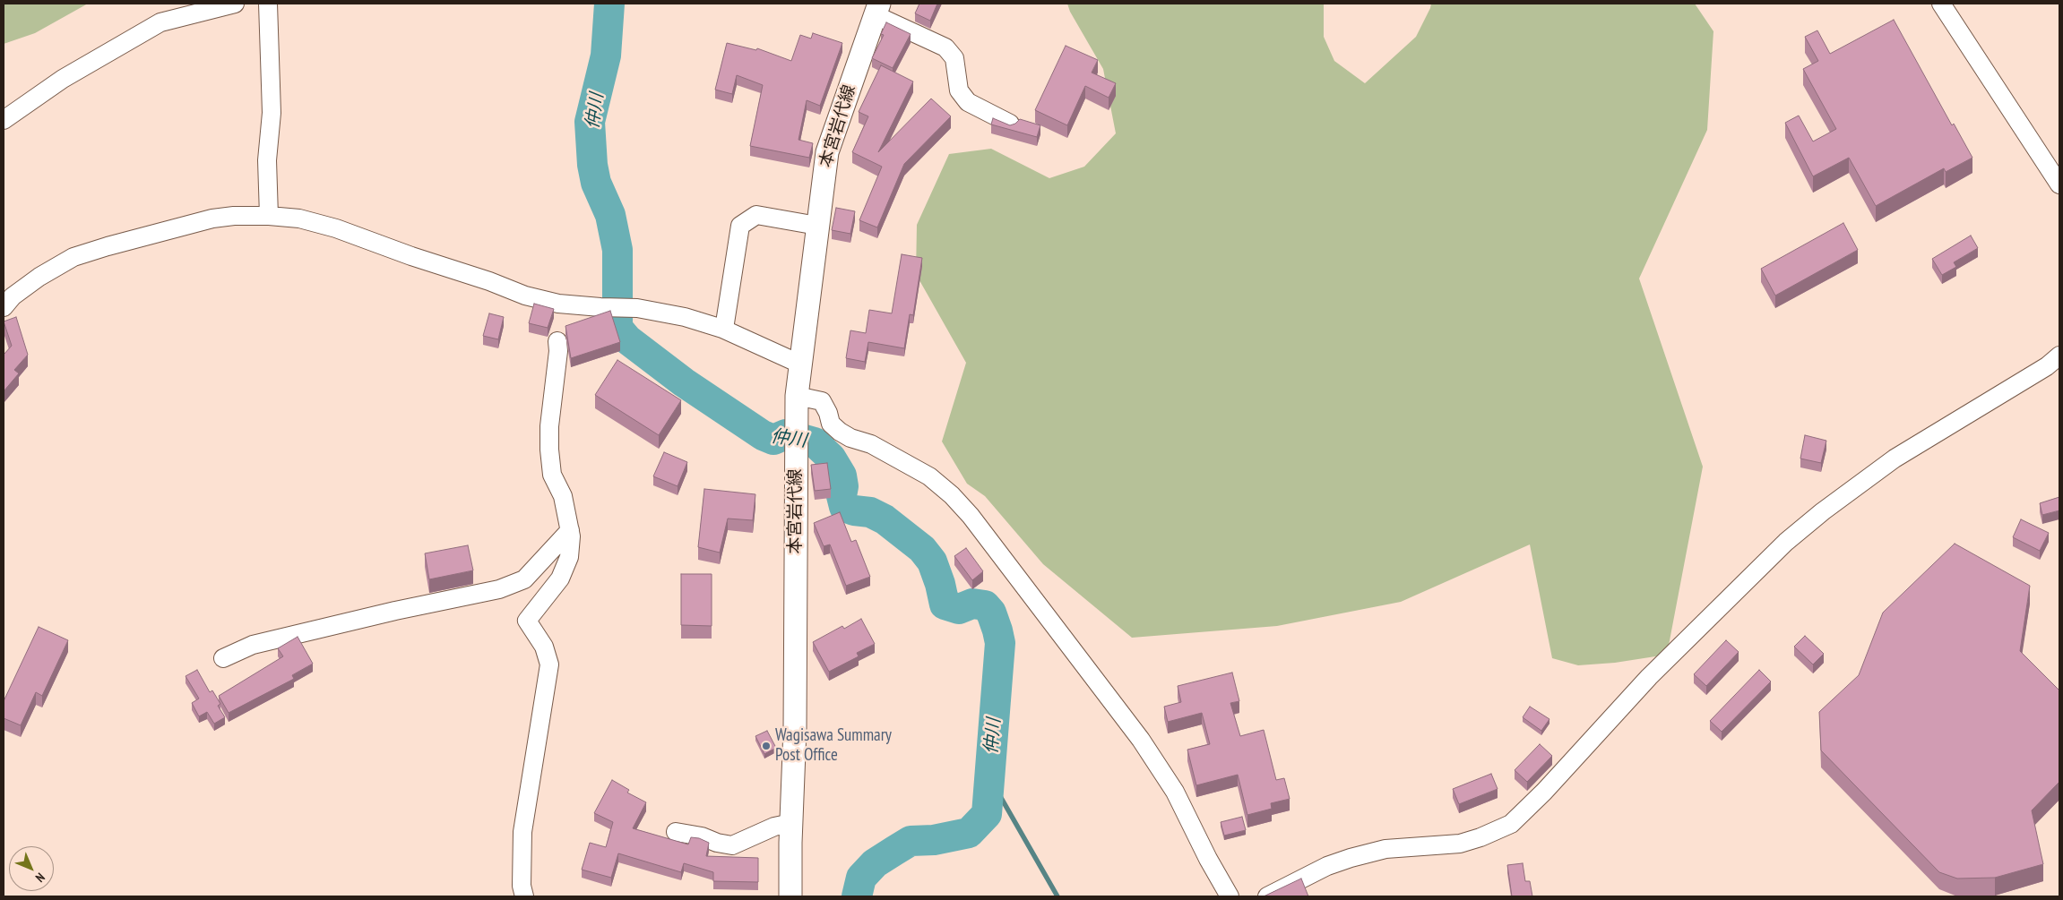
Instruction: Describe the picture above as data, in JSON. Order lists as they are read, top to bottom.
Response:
{
  "streets": {
    "main road": ["本宮岩代線"]
  },
  "water": ["仲川"],
  "places": ["Wagisawa Summary Post Office"],
  "north": "bottom right"
}
